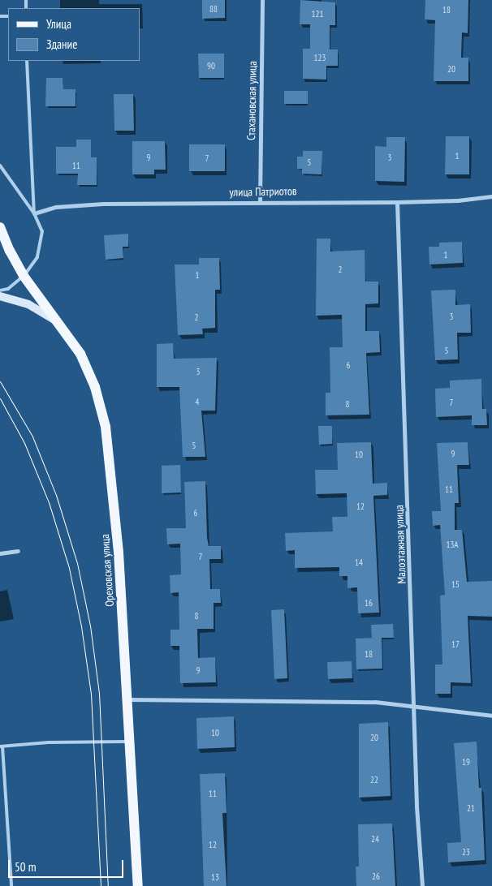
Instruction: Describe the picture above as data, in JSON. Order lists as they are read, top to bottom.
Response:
{
  "streets": {
    "main road": ["Ореховская улица"],
    "street": ["Стахановская улица", "улица Патриотов", "Малоэтажная улица"]
  },
  "crossings": [
    ["Стахановская улица", "улица Патриотов"],
    ["улица Патриотов", "Малоэтажная улица"]
  ],
  "house_numbers": [
    "88",
    "18",
    "121",
    "123",
    "90",
    "20",
    "1",
    "9",
    "3",
    "7",
    "5",
    "11",
    "1",
    "2",
    "1",
    "3",
    "2",
    "5",
    "6",
    "3",
    "4",
    "7",
    "8",
    "5",
    "9",
    "10",
    "11",
    "12",
    "6",
    "13А",
    "7",
    "14",
    "15",
    "16",
    "8",
    "17",
    "18",
    "9",
    "10",
    "20",
    "19",
    "22",
    "11",
    "21",
    "24",
    "12",
    "23",
    "26",
    "13"
  ],
  "legend": ["Улица", "Здание"],
  "scale_bar": "50 m"
}
